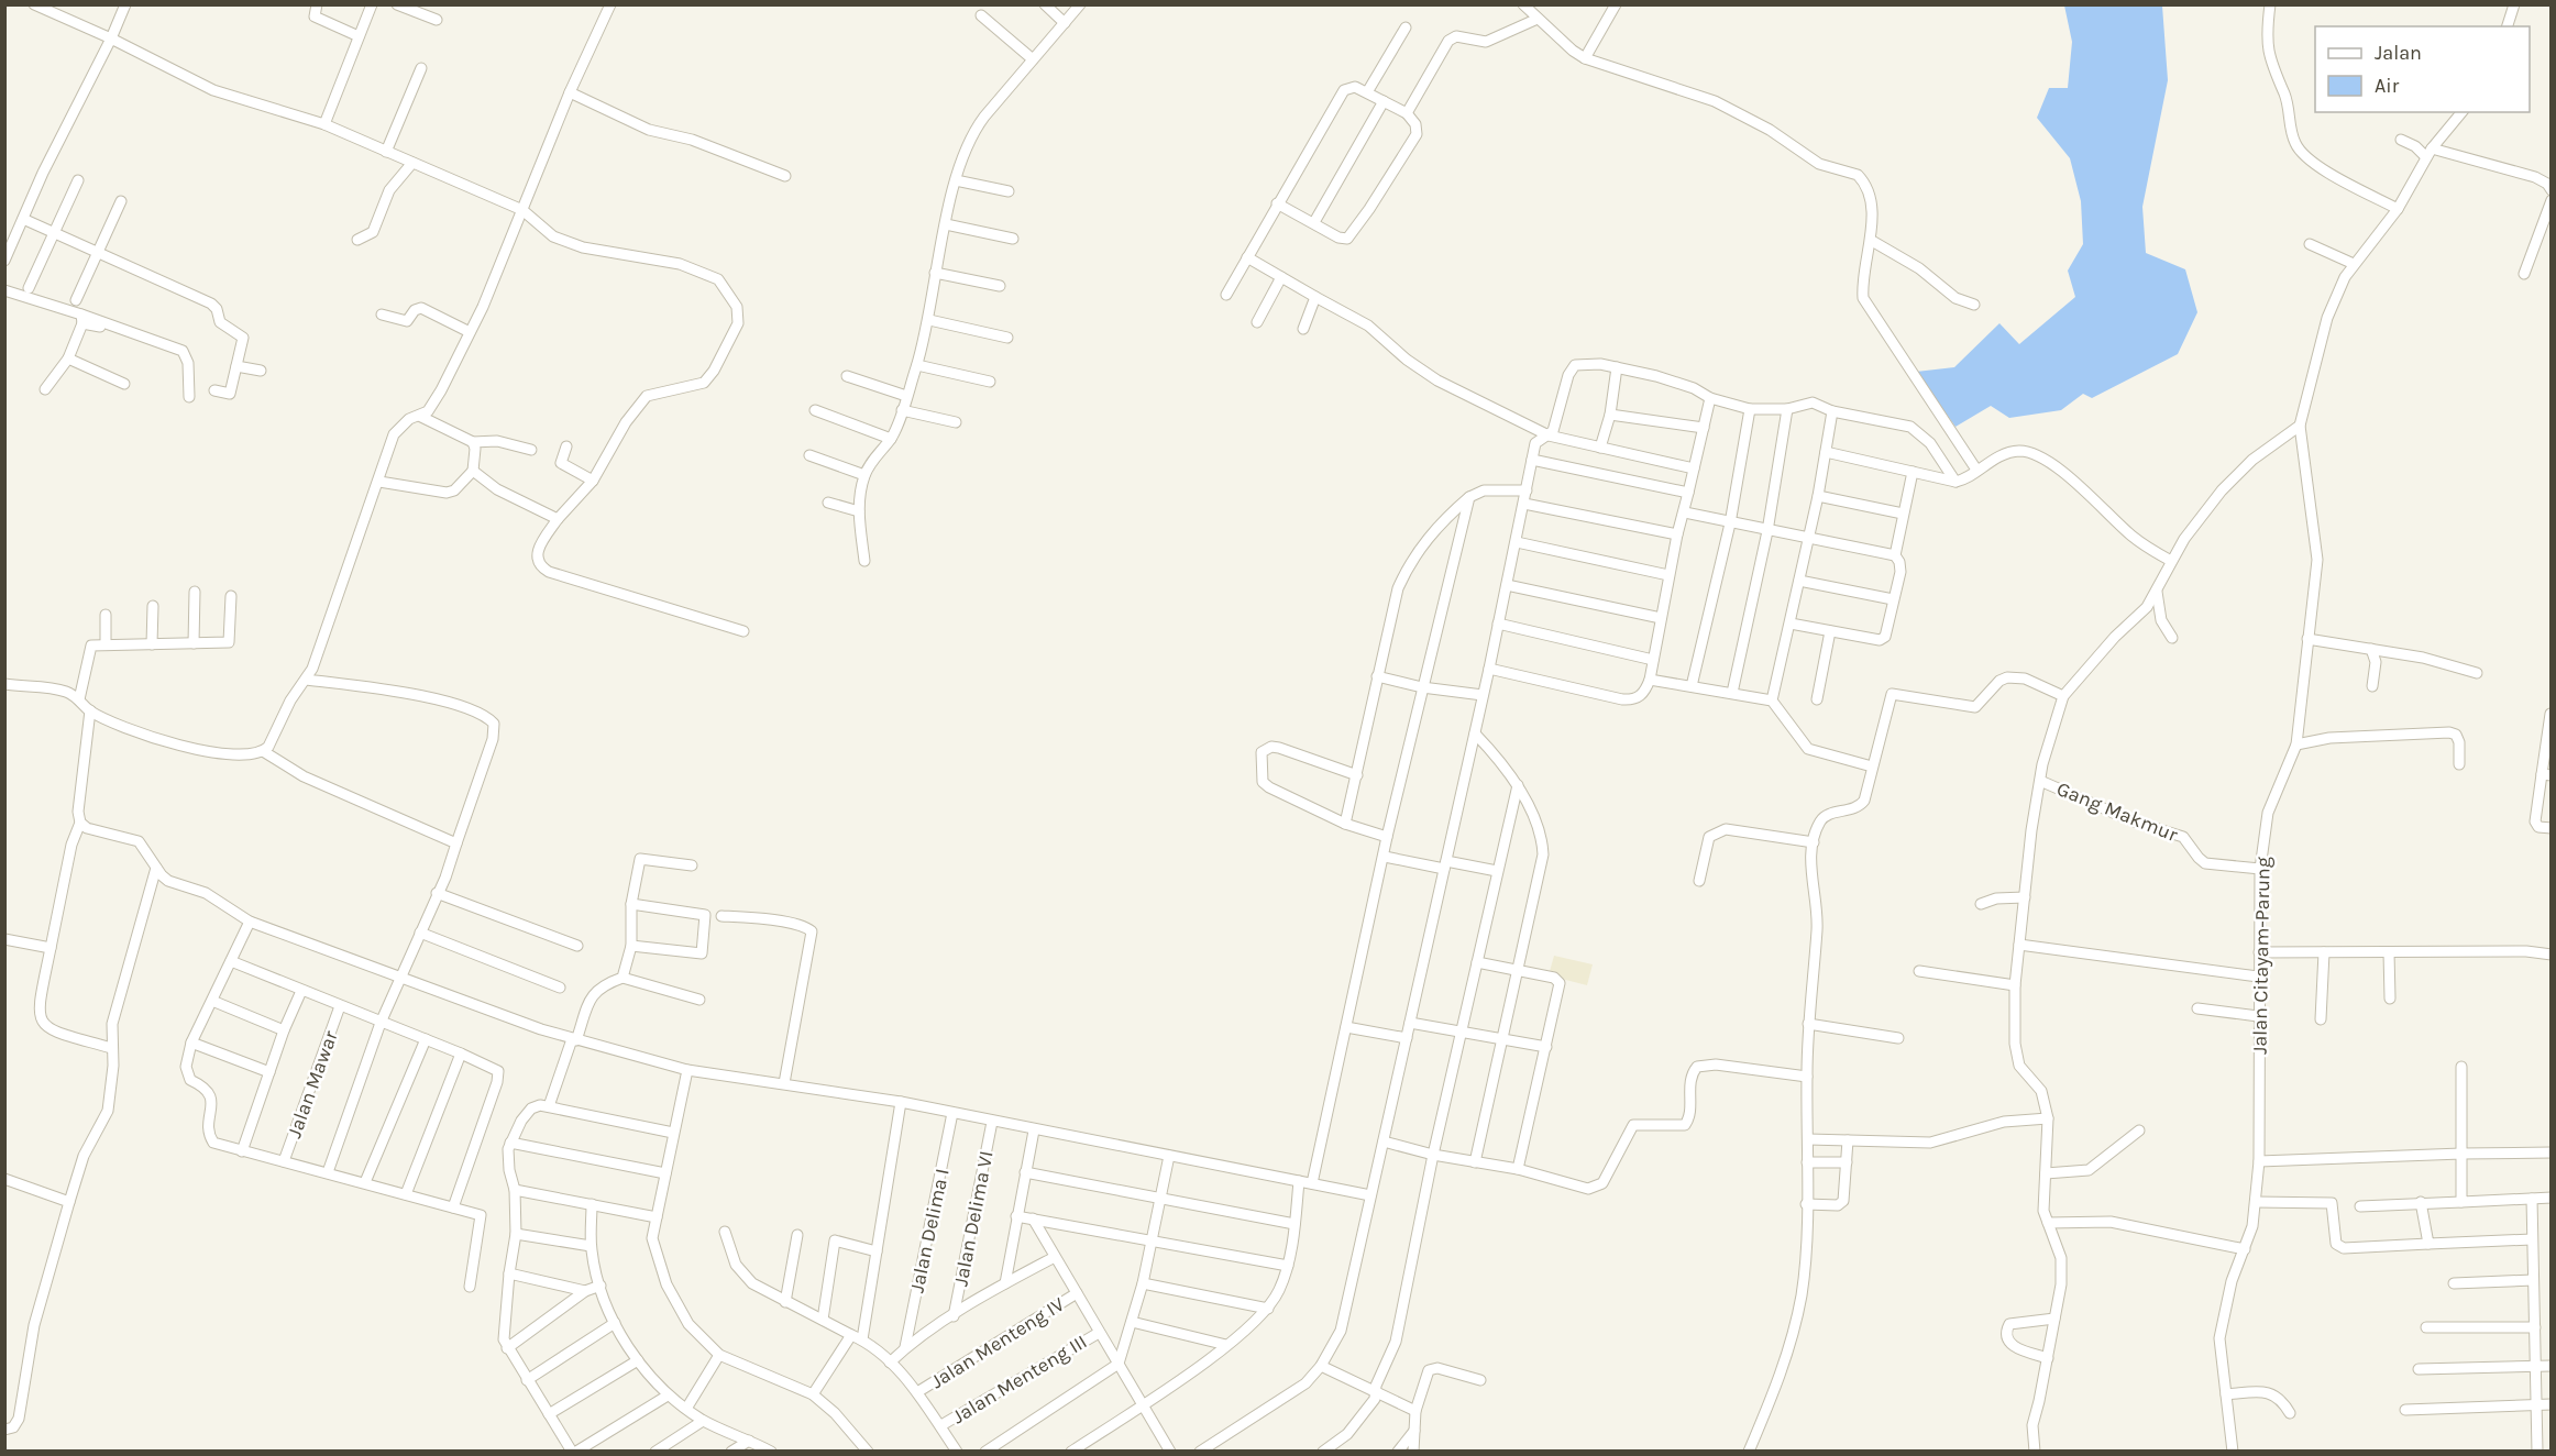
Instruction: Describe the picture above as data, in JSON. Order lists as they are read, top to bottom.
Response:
{
  "streets": {
    "street": [
      "Gang Makmur",
      "Jalan Citayam-Parung",
      "Jalan Mawar",
      "Jalan Delima VI",
      "Jalan Delima I",
      "Jalan Menteng IV",
      "Jalan Menteng III"
    ]
  },
  "crossings": [
    ["Gang Makmur", "Jalan Citayam-Parung"]
  ],
  "legend": ["Jalan", "Air"]
}
